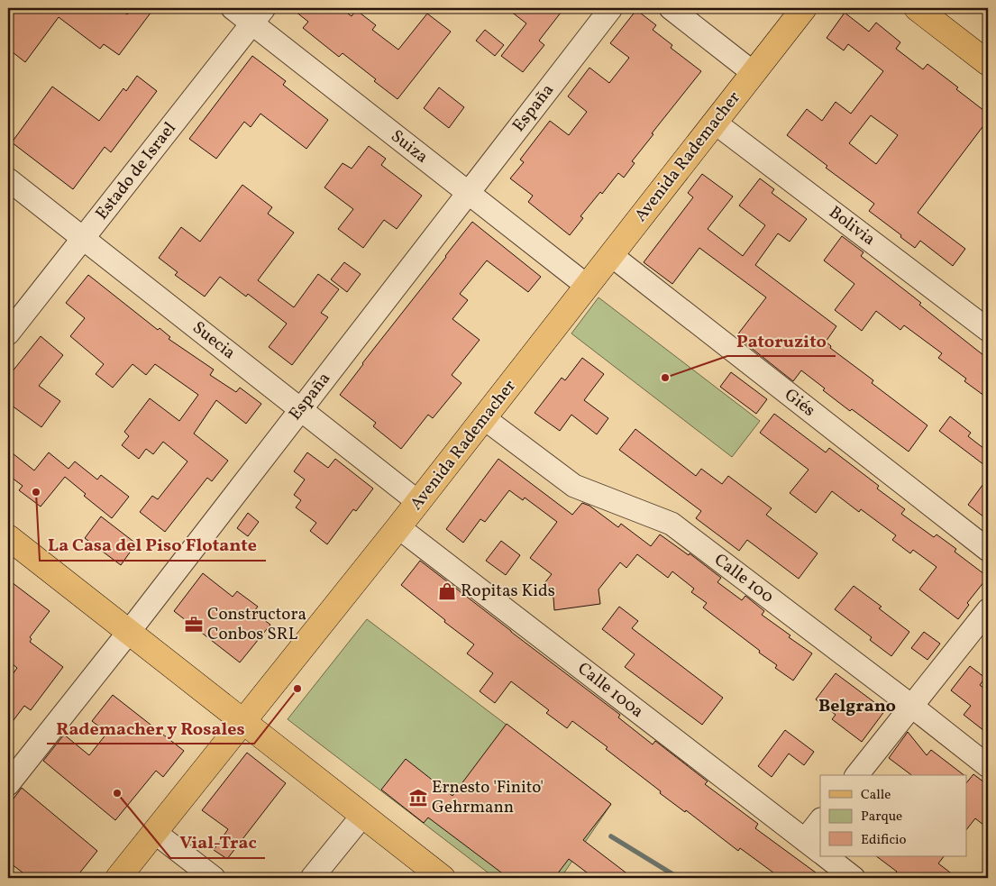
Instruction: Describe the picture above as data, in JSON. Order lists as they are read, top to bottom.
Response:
{
  "streets": {
    "main road": ["Avenida Rademacher"],
    "street": [
      "España",
      "Suiza",
      "Estado de Israel",
      "Bolivia",
      "Suecia",
      "Giés",
      "Calle 100",
      "Calle 100a"
    ]
  },
  "crossings": [
    ["España", "Suiza"],
    ["España", "Suecia"],
    ["Suiza", "Avenida Rademacher"],
    ["Suiza", "Estado de Israel"],
    ["Avenida Rademacher", "Bolivia"],
    ["Avenida Rademacher", "Suecia"],
    ["Avenida Rademacher", "Giés"],
    ["Avenida Rademacher", "Calle 100"],
    ["Avenida Rademacher", "Calle 100a"],
    ["Estado de Israel", "Suecia"]
  ],
  "districts": ["Belgrano"],
  "places": {
    "other": [
      "Patoruzito",
      "La Casa del Piso Flotante",
      "Rademacher y Rosales",
      "Vial-Trac"
    ],
    "shop": ["Ropitas Kids"],
    "office": ["Constructora Conbos SRL"],
    "museum": ["Ernesto 'Finito' Gehrmann"]
  },
  "legend": ["Calle", "Parque", "Edificio"]
}
